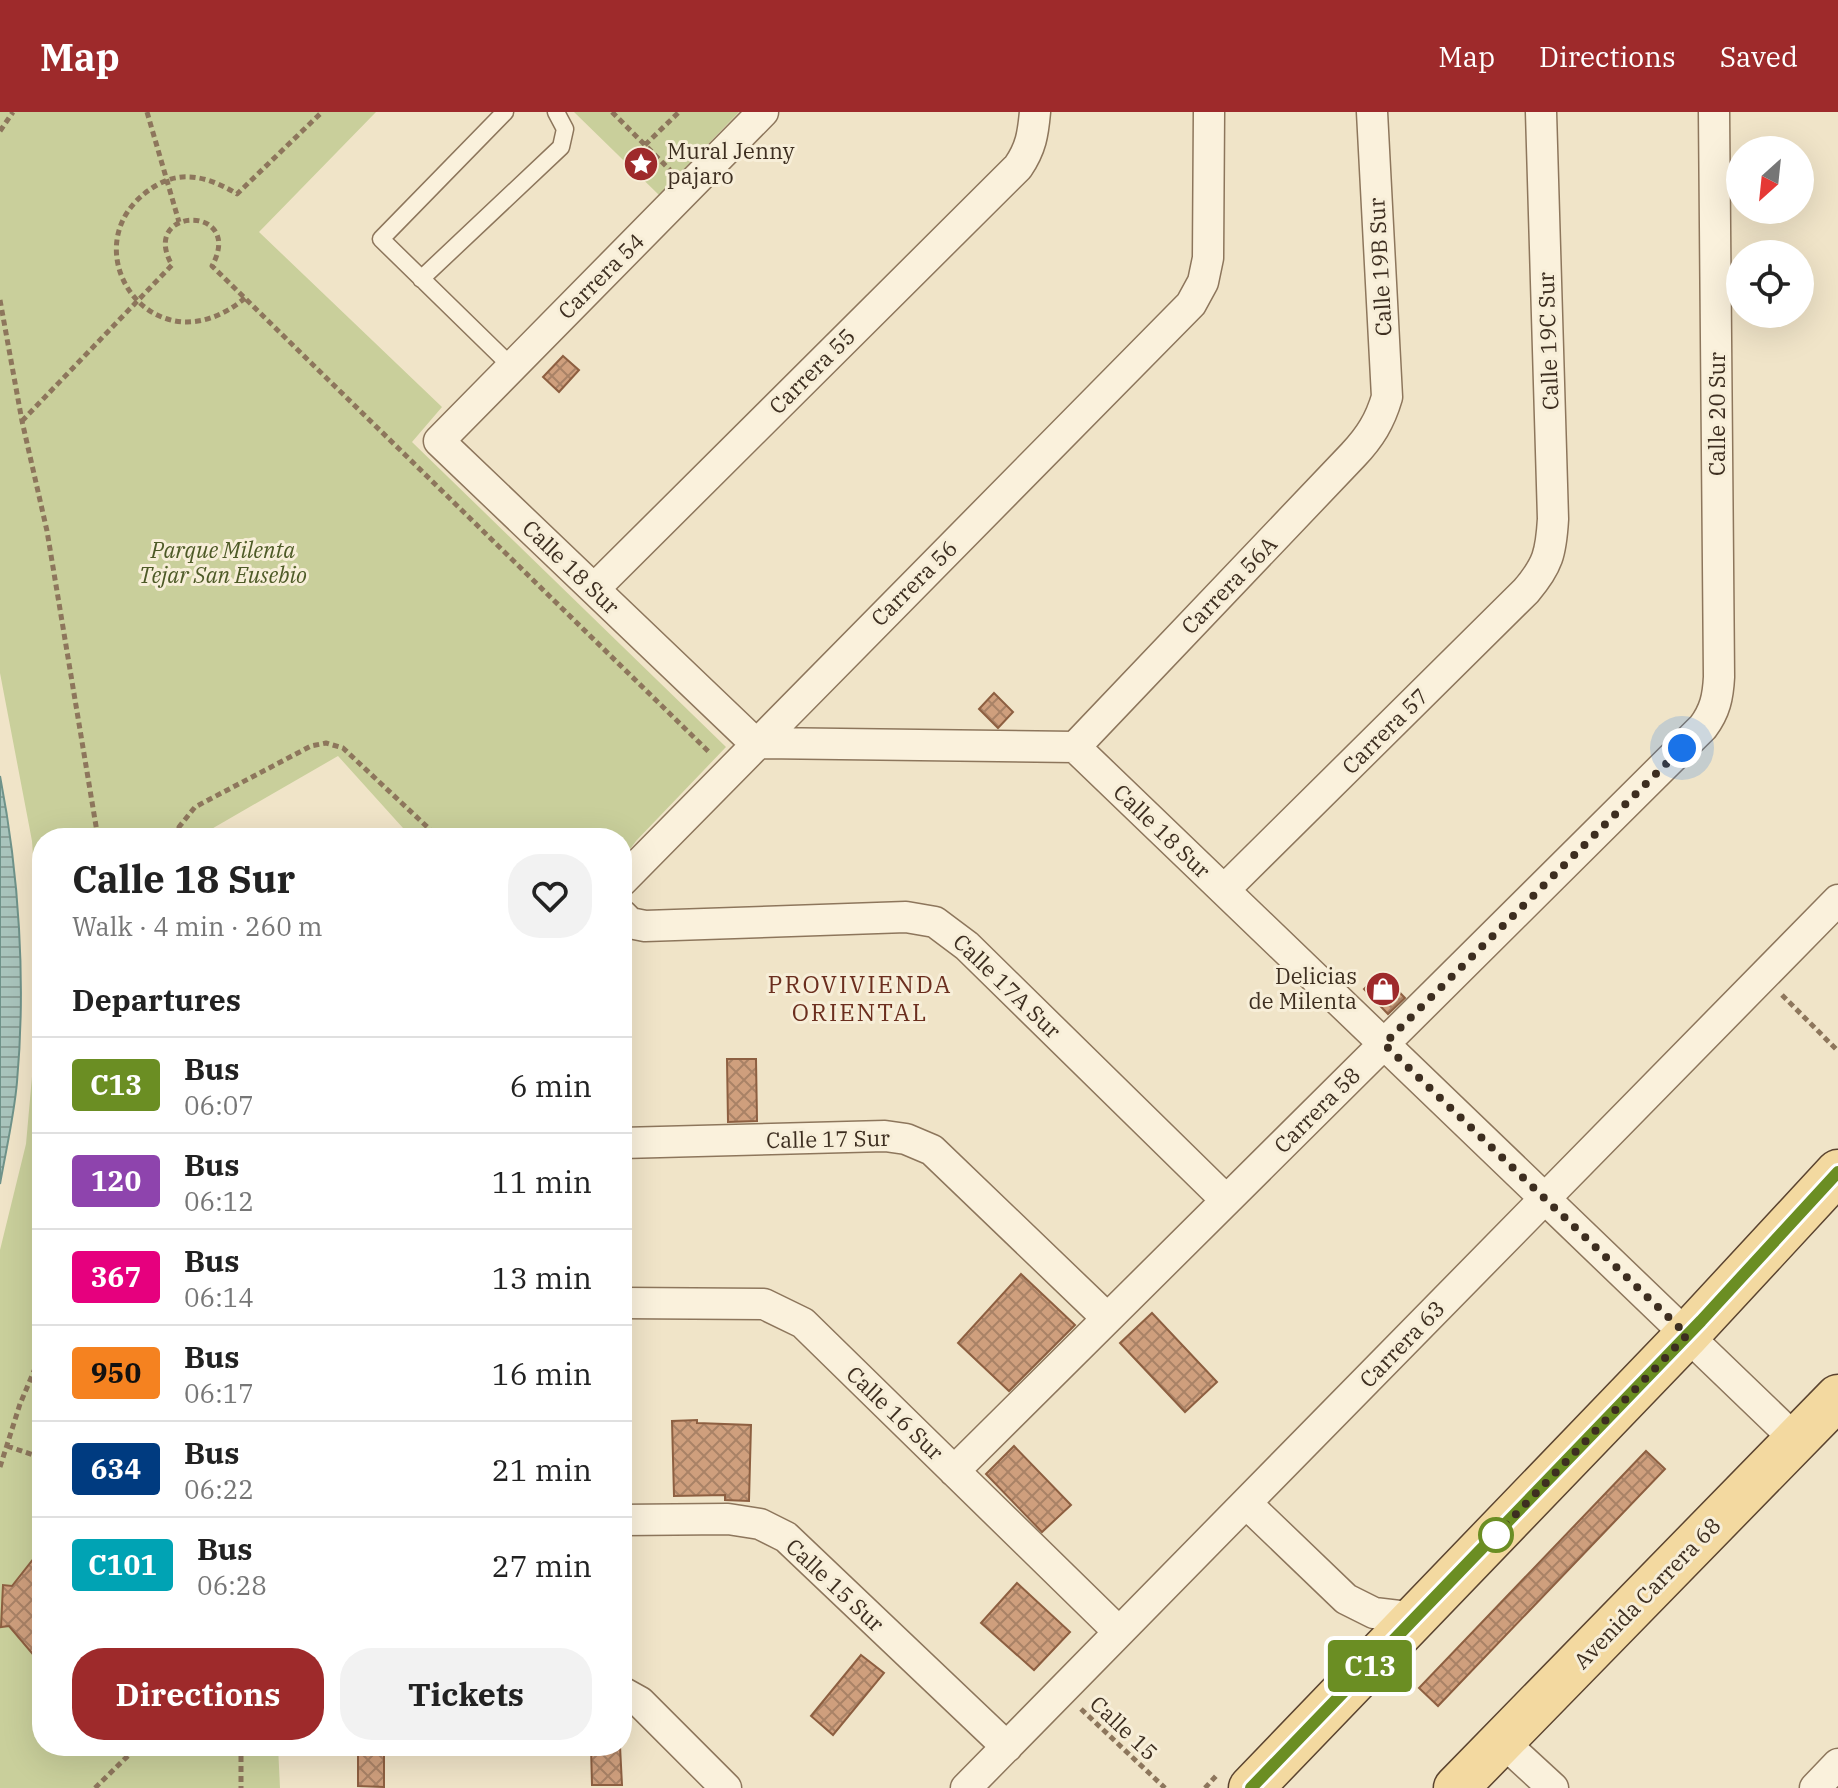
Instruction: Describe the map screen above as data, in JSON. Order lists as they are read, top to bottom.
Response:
{
  "streets": {
    "main road": ["Avenida Carrera 68"],
    "street": [
      "Calle 19B Sur",
      "Carrera 54",
      "Calle 19C Sur",
      "Carrera 55",
      "Calle 20 Sur",
      "Calle 18 Sur",
      "Carrera 56",
      "Carrera 56A",
      "Carrera 57",
      "Calle 17A Sur",
      "Carrera 58",
      "Calle 17 Sur",
      "Carrera 63",
      "Calle 16 Sur",
      "Calle 15 Sur"
    ],
    "path": ["Calle 15"]
  },
  "crossings": [
    ["Calle 19B Sur", "Carrera 56A"],
    ["Carrera 54", "Calle 18 Sur"],
    ["Calle 19C Sur", "Carrera 57"],
    ["Carrera 55", "Calle 18 Sur"],
    ["Calle 20 Sur", "Carrera 58"],
    ["Calle 18 Sur", "Carrera 56"],
    ["Calle 18 Sur", "Carrera 56A"],
    ["Calle 18 Sur", "Carrera 57"],
    ["Calle 18 Sur", "Carrera 58"],
    ["Calle 18 Sur", "Carrera 63"],
    ["Calle 18 Sur", "Avenida Carrera 68"],
    ["Calle 17A Sur", "Carrera 58"],
    ["Carrera 58", "Calle 17 Sur"],
    ["Carrera 58", "Calle 16 Sur"],
    ["Carrera 63", "Calle 16 Sur"],
    ["Carrera 63", "Calle 15 Sur"],
    ["Carrera 63", "Calle 15"]
  ],
  "districts": ["PROVIVIENDA ORIENTAL"],
  "parks": ["Parque Milenta Tejar San Eusebio"],
  "places": {
    "place": ["Mural Jenny pajaro"],
    "shop": ["Delicias de Milenta"]
  },
  "lines": ["bus line C13"],
  "north": "bottom left",
  "page": {
    "header": "Map",
    "nav": ["Map", "Directions", "Saved"],
    "on_map": "C13",
    "heading": [
      ["Calle 18 Sur", "Walk · 4 min · 260 m"],
      "Departures"
    ],
    "list": [
      {
        "mark": "C13",
        "name": "Bus",
        "note": "06:07",
        "value": "6 min"
      },
      {
        "mark": "120",
        "name": "Bus",
        "note": "06:12",
        "value": "11 min"
      },
      {
        "mark": "367",
        "name": "Bus",
        "note": "06:14",
        "value": "13 min"
      },
      {
        "mark": "950",
        "name": "Bus",
        "note": "06:17",
        "value": "16 min"
      },
      {
        "mark": "634",
        "name": "Bus",
        "note": "06:22",
        "value": "21 min"
      },
      {
        "mark": "C101",
        "name": "Bus",
        "note": "06:28",
        "value": "27 min"
      }
    ],
    "buttons": ["Directions", "Tickets"]
  }
}
